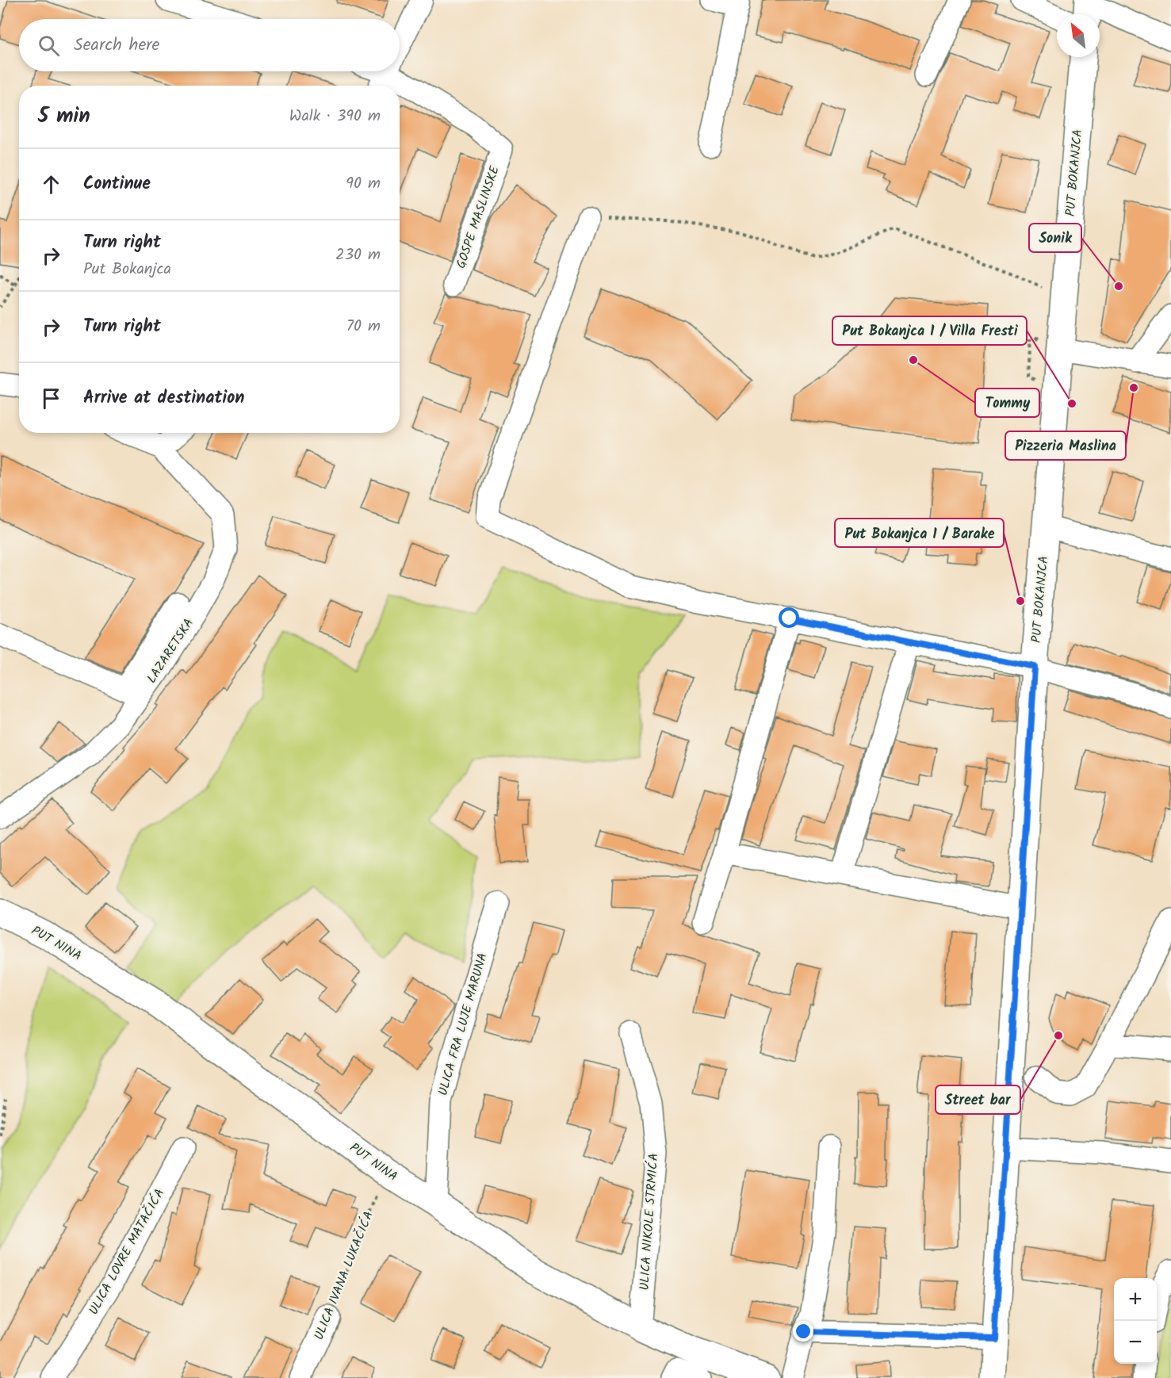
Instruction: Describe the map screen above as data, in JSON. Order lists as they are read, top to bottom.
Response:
{
  "streets": {
    "main road": ["PUT BOKANJCA", "PUT NINA"],
    "street": [
      "GOSPE MASLINSKE",
      "LAZARETSKA",
      "ULICA FRA LUJE MARUNA",
      "ULICA NIKOLE STRMIĆA",
      "ULICA LOVRE MATAČIĆA",
      "ULICA IVANA LUKAČIĆA"
    ]
  },
  "crossings": [
    ["PUT NINA", "ULICA FRA LUJE MARUNA"],
    ["PUT NINA", "ULICA NIKOLE STRMIĆA"],
    ["PUT NINA", "ULICA IVANA LUKAČIĆA"]
  ],
  "places": [
    "Sonik",
    "Tommy",
    "Pizzeria Maslina",
    "Put Bokanjca 1 / Villa Fresti",
    "Put Bokanjca 1 / Barake",
    "Street bar"
  ],
  "north": "top left",
  "page": {
    "search": "Search here",
    "heading": ["5 min", "Walk · 390 m"],
    "list": [
      ["Continue", "90 m"],
      ["Turn right", "Put Bokanjca", "230 m"],
      ["Turn right", "70 m"],
      "Arrive at destination"
    ],
    "map_buttons": ["+", "−"]
  }
}
